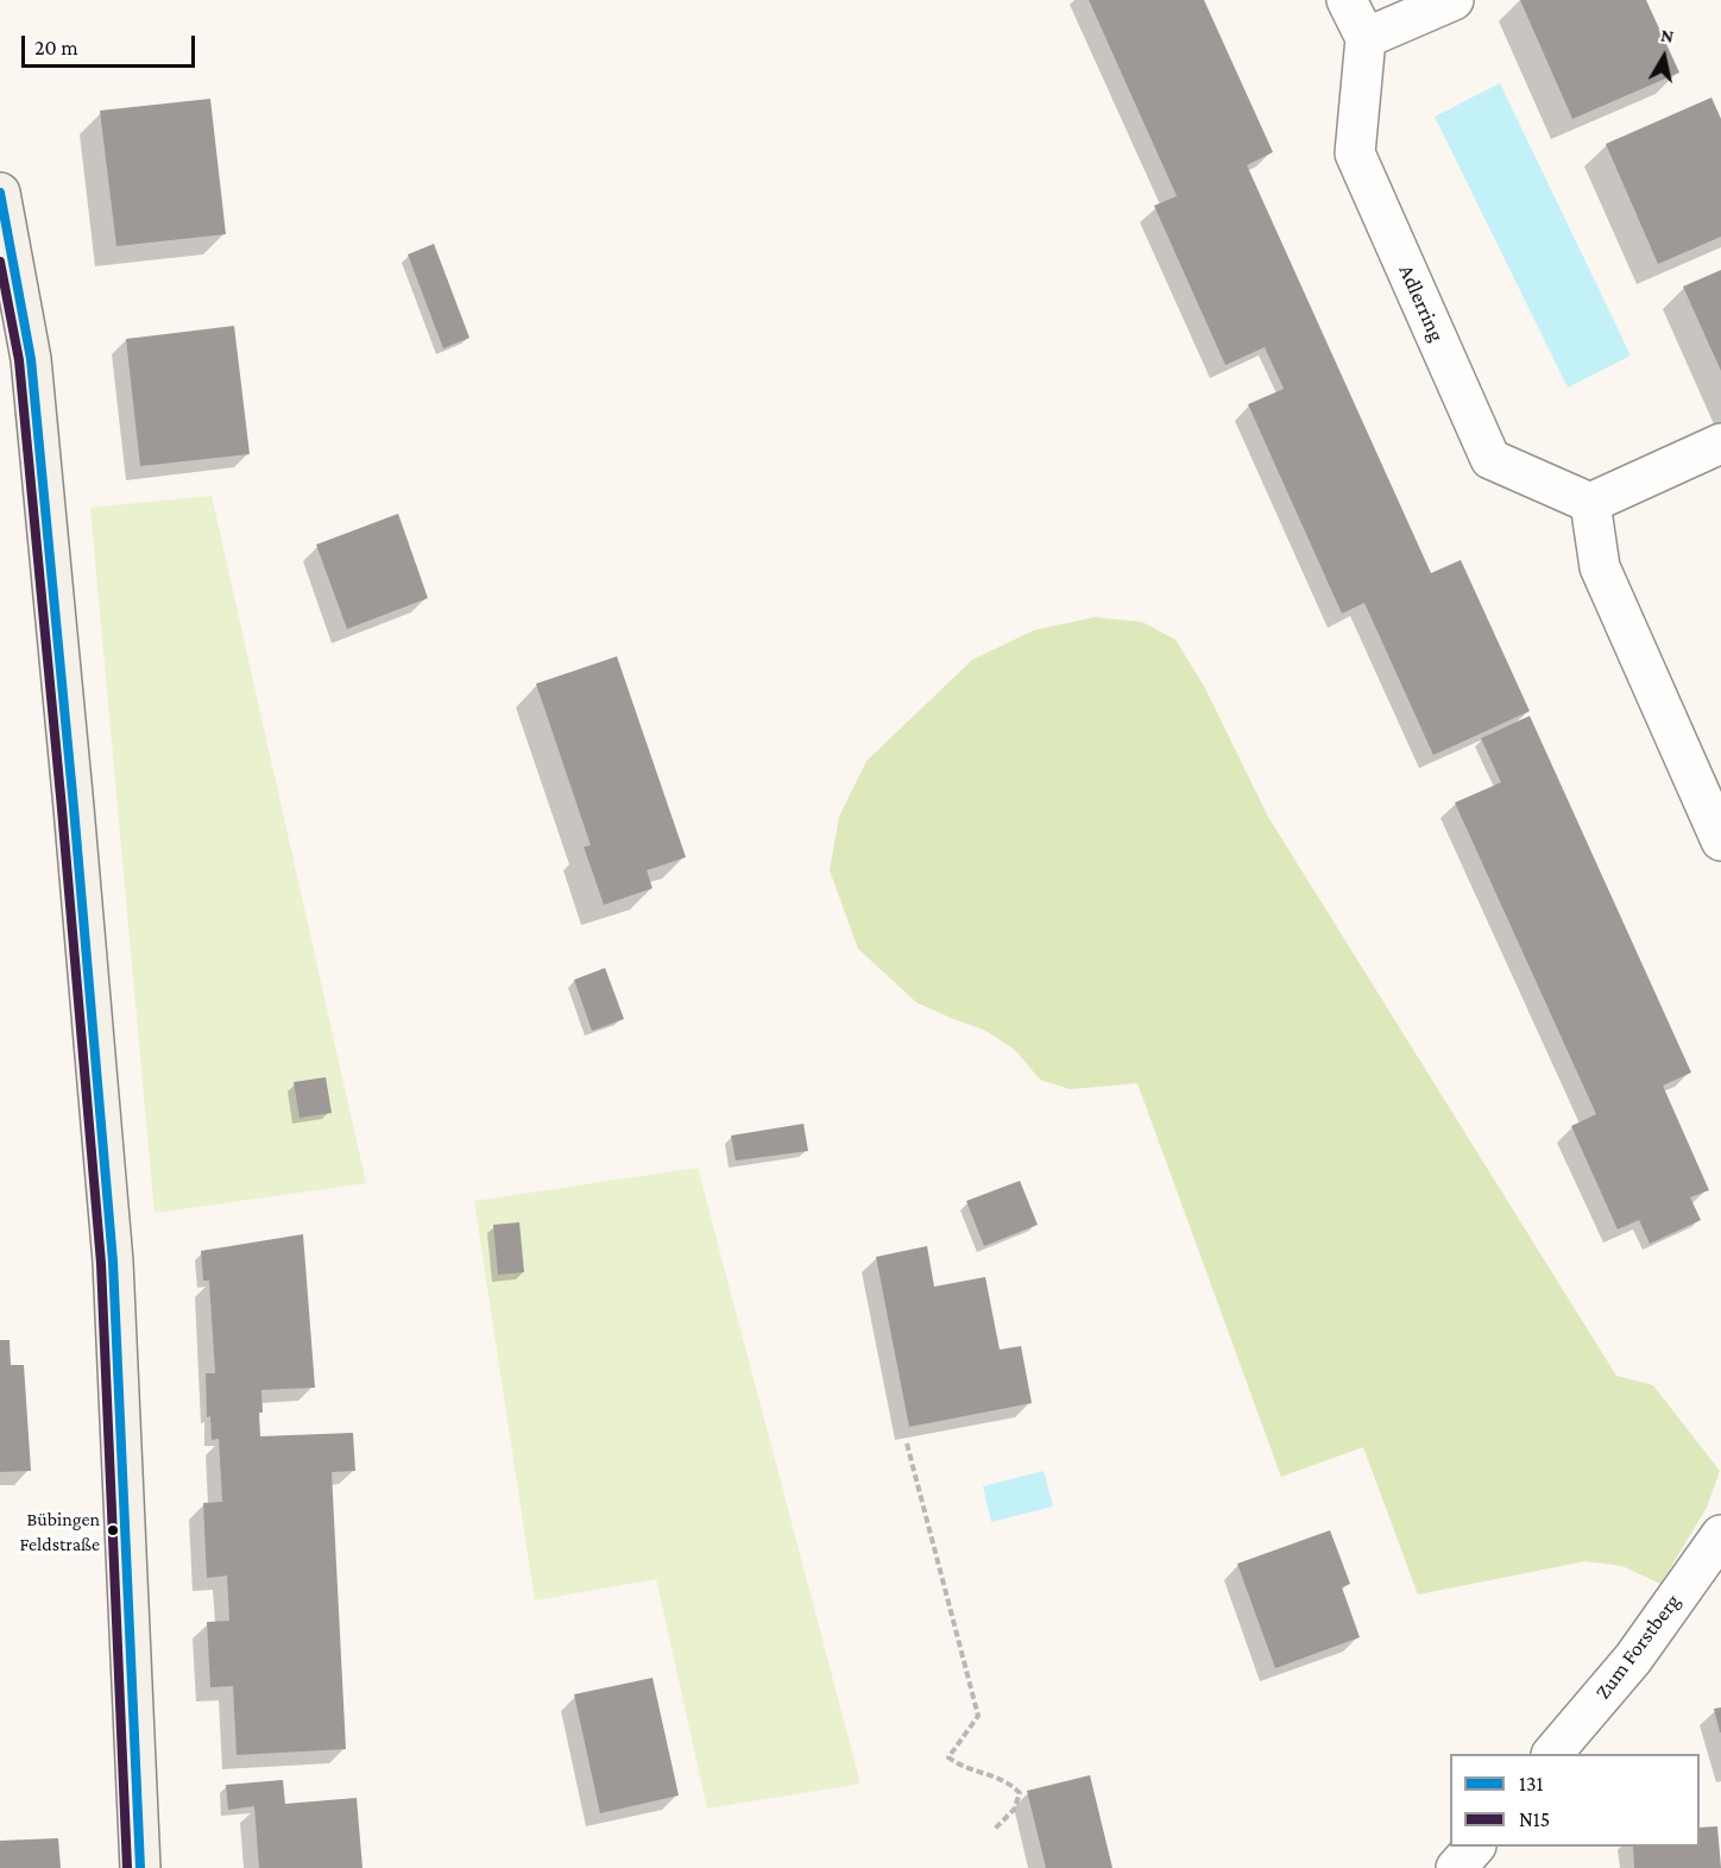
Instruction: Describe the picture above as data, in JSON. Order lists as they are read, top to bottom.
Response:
{
  "streets": {
    "street": ["Adlerring", "Zum Forstberg"]
  },
  "places": ["Bübingen Feldstraße"],
  "lines": ["transit line 131", "transit line N15"],
  "legend": ["131", "N15"],
  "scale_bar": "20 m",
  "north": "top"
}
